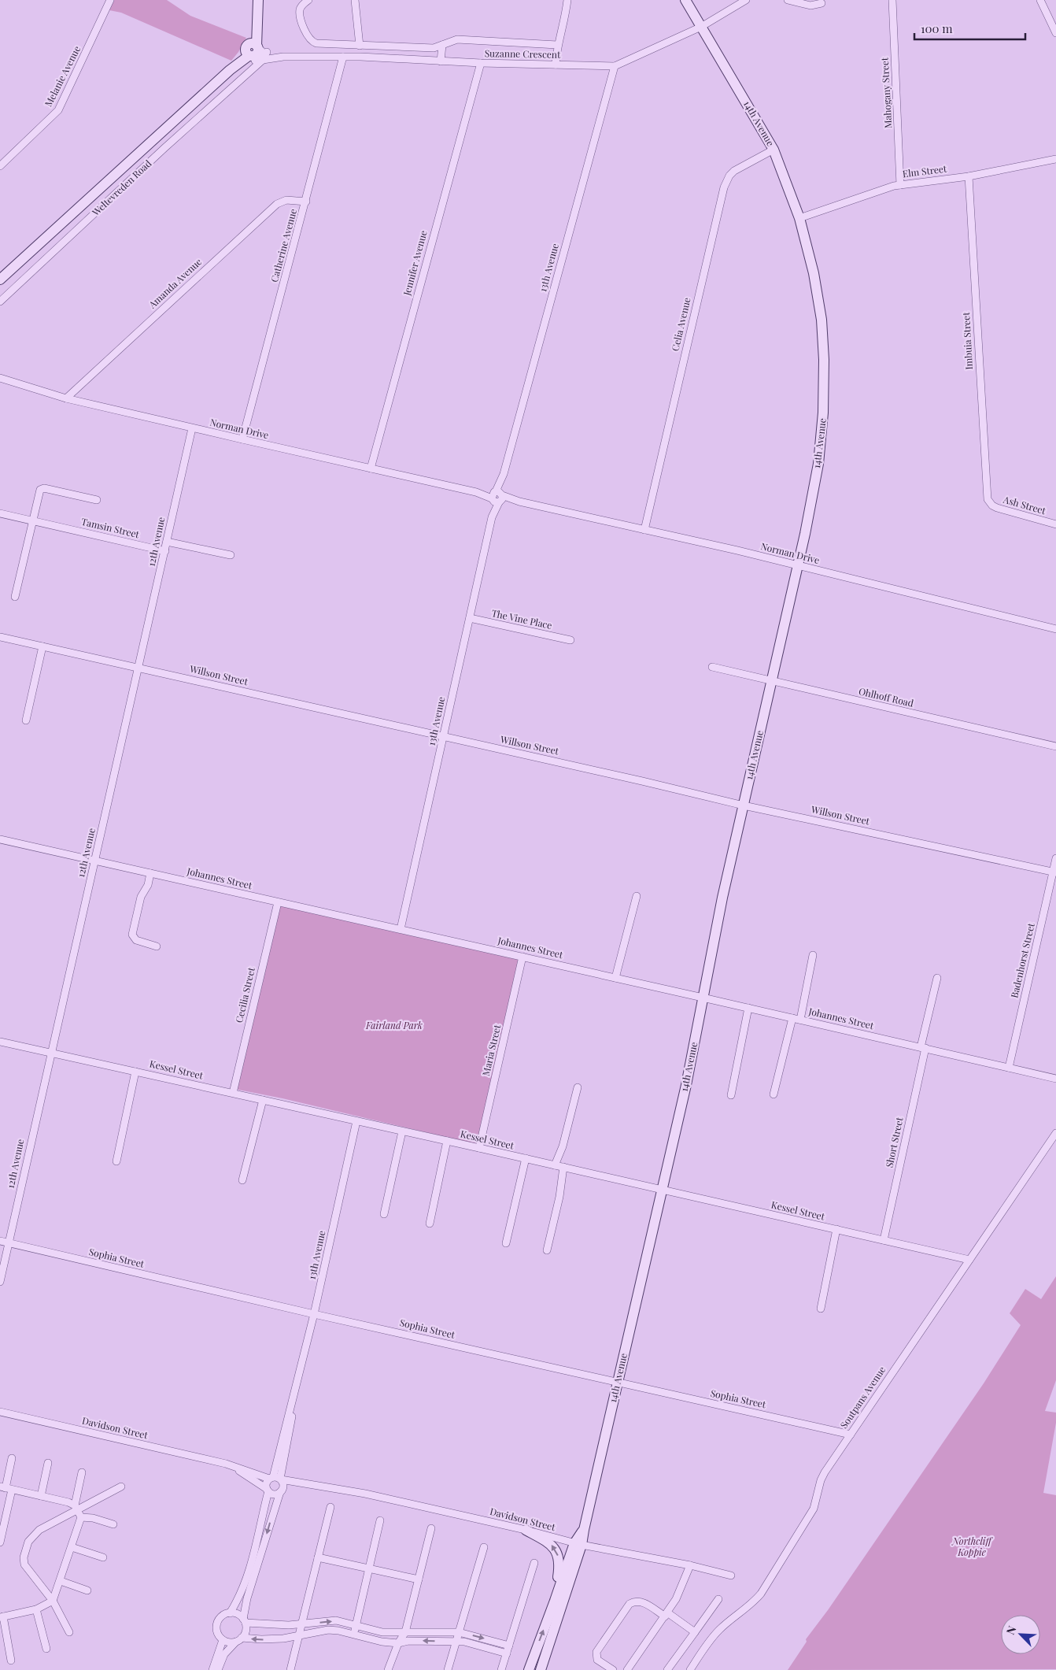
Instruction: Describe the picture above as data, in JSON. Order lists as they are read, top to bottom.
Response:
{
  "streets": {
    "main road": ["14th Avenue", "Weltevreden Road"],
    "street": [
      "Suzanne Crescent",
      "Melanie Avenue",
      "Mahogany Street",
      "Elm Street",
      "Catherine Avenue",
      "Jennifer Avenue",
      "13th Avenue",
      "Amanda Avenue",
      "Celia Avenue",
      "Imbuia Street",
      "Norman Drive",
      "Ash Street",
      "Tamsin Street",
      "12th Avenue",
      "The Vine Place",
      "Willson Street",
      "Ohlhoff Road",
      "Johannes Street",
      "Badenhorst Street",
      "Cecilia Street",
      "Maria Street",
      "Kessel Street",
      "Short Street",
      "Sophia Street",
      "Soutpans Avenue",
      "Davidson Street"
    ]
  },
  "crossings": [
    ["Suzanne Crescent", "14th Avenue"],
    ["Suzanne Crescent", "Weltevreden Road"],
    ["Suzanne Crescent", "Catherine Avenue"],
    ["Suzanne Crescent", "Jennifer Avenue"],
    ["Suzanne Crescent", "13th Avenue"],
    ["Mahogany Street", "Elm Street"],
    ["14th Avenue", "Elm Street"],
    ["14th Avenue", "Celia Avenue"],
    ["14th Avenue", "Norman Drive"],
    ["14th Avenue", "Willson Street"],
    ["14th Avenue", "Ohlhoff Road"],
    ["14th Avenue", "Johannes Street"],
    ["14th Avenue", "Kessel Street"],
    ["14th Avenue", "Sophia Street"],
    ["14th Avenue", "Davidson Street"],
    ["Elm Street", "Imbuia Street"],
    ["Catherine Avenue", "Amanda Avenue"],
    ["Catherine Avenue", "Norman Drive"],
    ["Jennifer Avenue", "Norman Drive"],
    ["13th Avenue", "Norman Drive"],
    ["13th Avenue", "The Vine Place"],
    ["13th Avenue", "Willson Street"],
    ["13th Avenue", "Johannes Street"],
    ["13th Avenue", "Kessel Street"],
    ["13th Avenue", "Sophia Street"],
    ["13th Avenue", "Davidson Street"],
    ["Amanda Avenue", "Norman Drive"],
    ["Celia Avenue", "Norman Drive"],
    ["Imbuia Street", "Ash Street"],
    ["Norman Drive", "12th Avenue"],
    ["Tamsin Street", "12th Avenue"],
    ["12th Avenue", "Willson Street"],
    ["12th Avenue", "Johannes Street"],
    ["12th Avenue", "Kessel Street"],
    ["12th Avenue", "Sophia Street"],
    ["Willson Street", "Badenhorst Street"],
    ["Johannes Street", "Badenhorst Street"],
    ["Johannes Street", "Cecilia Street"],
    ["Johannes Street", "Maria Street"],
    ["Johannes Street", "Short Street"],
    ["Cecilia Street", "Kessel Street"],
    ["Maria Street", "Kessel Street"],
    ["Kessel Street", "Short Street"],
    ["Kessel Street", "Soutpans Avenue"],
    ["Sophia Street", "Soutpans Avenue"]
  ],
  "parks": ["Fairland Park", "Northcliff Koppie"],
  "scale_bar": "100 m",
  "north": "top left"
}
